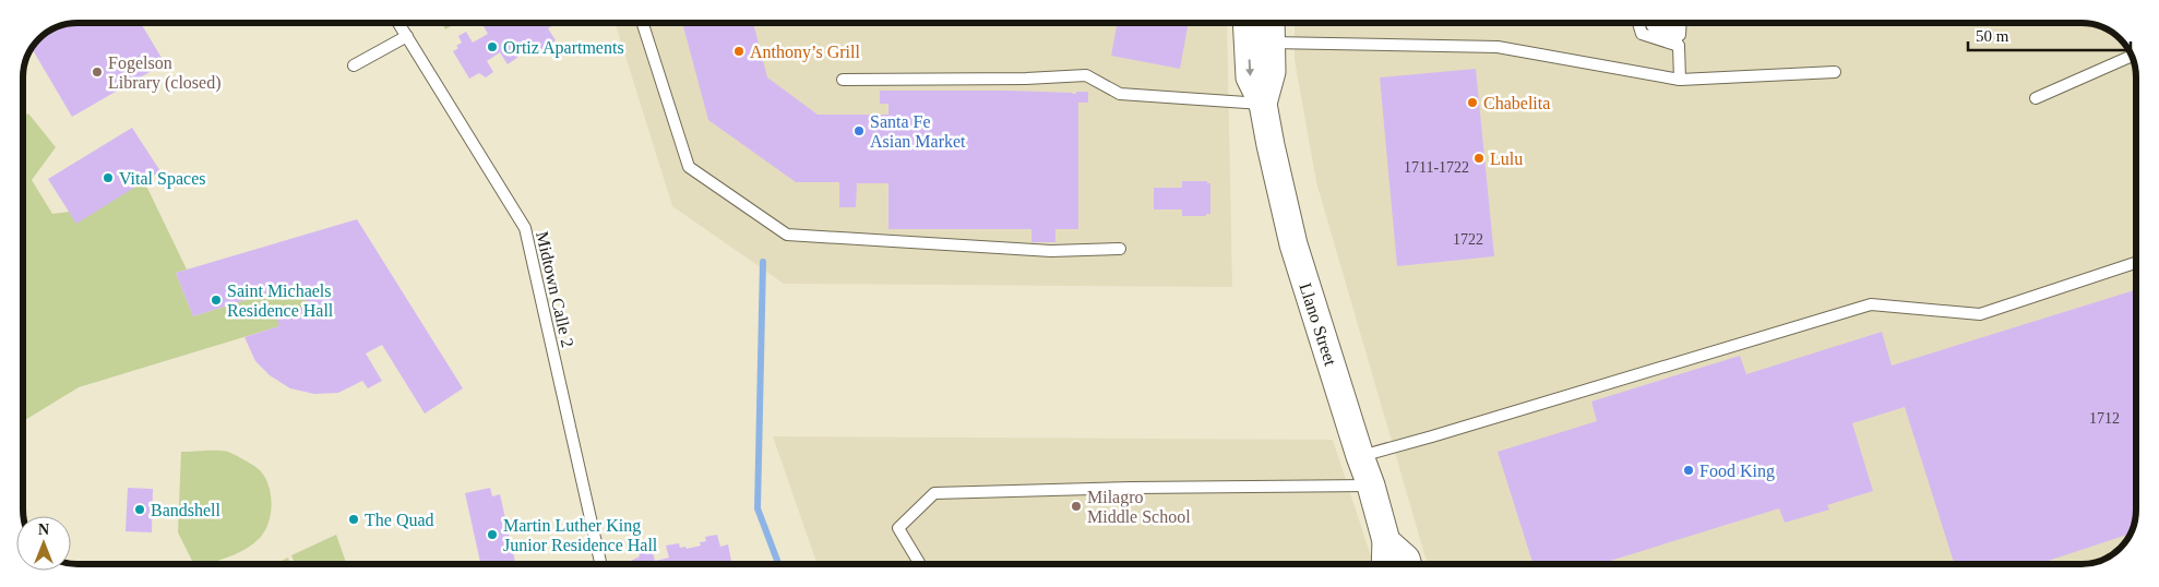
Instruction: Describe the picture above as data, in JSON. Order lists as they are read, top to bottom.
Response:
{
  "streets": {
    "street": ["Llano Street"],
    "lane": ["Midtown Calle 2"]
  },
  "places": [
    "Ortiz Apartments",
    "Anthony’s Grill",
    "Fogelson Library (closed)",
    "Chabelita",
    "Santa Fe Asian Market",
    "Lulu",
    "Vital Spaces",
    "Saint Michaels Residence Hall",
    "Food King",
    "Milagro Middle School",
    "Bandshell",
    "The Quad",
    "Martin Luther King Junior Residence Hall"
  ],
  "house_numbers": ["1711-1722", "1722", "1712"],
  "scale_bar": "50 m",
  "north": "top"
}
